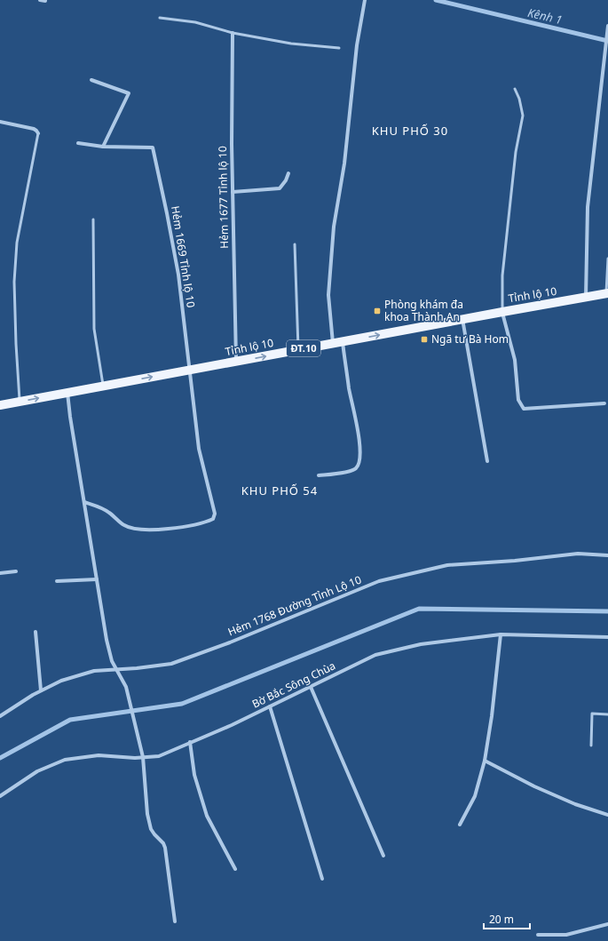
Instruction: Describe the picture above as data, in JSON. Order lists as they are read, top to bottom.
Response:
{
  "streets": {
    "main road": ["Tỉnh lộ 10", "ĐT.10"],
    "street": [
      "Hẻm 1677 Tỉnh lộ 10",
      "Hẻm 1669 Tỉnh lộ 10",
      "Hẻm 1768 Đường Tỉnh Lộ 10",
      "Bờ Bắc Sông Chùa"
    ]
  },
  "crossings": [
    ["Hẻm 1677 Tỉnh lộ 10", "Tỉnh lộ 10"],
    ["Hẻm 1669 Tỉnh lộ 10", "Tỉnh lộ 10"]
  ],
  "one_way": ["Tỉnh lộ 10"],
  "districts": ["KHU PHỐ 30", "KHU PHỐ 54"],
  "water": ["Kênh 1"],
  "places": {
    "transit": ["Phòng khám đa khoa Thành An", "Ngã tư Bà Hom"]
  },
  "scale_bar": "20 m"
}
